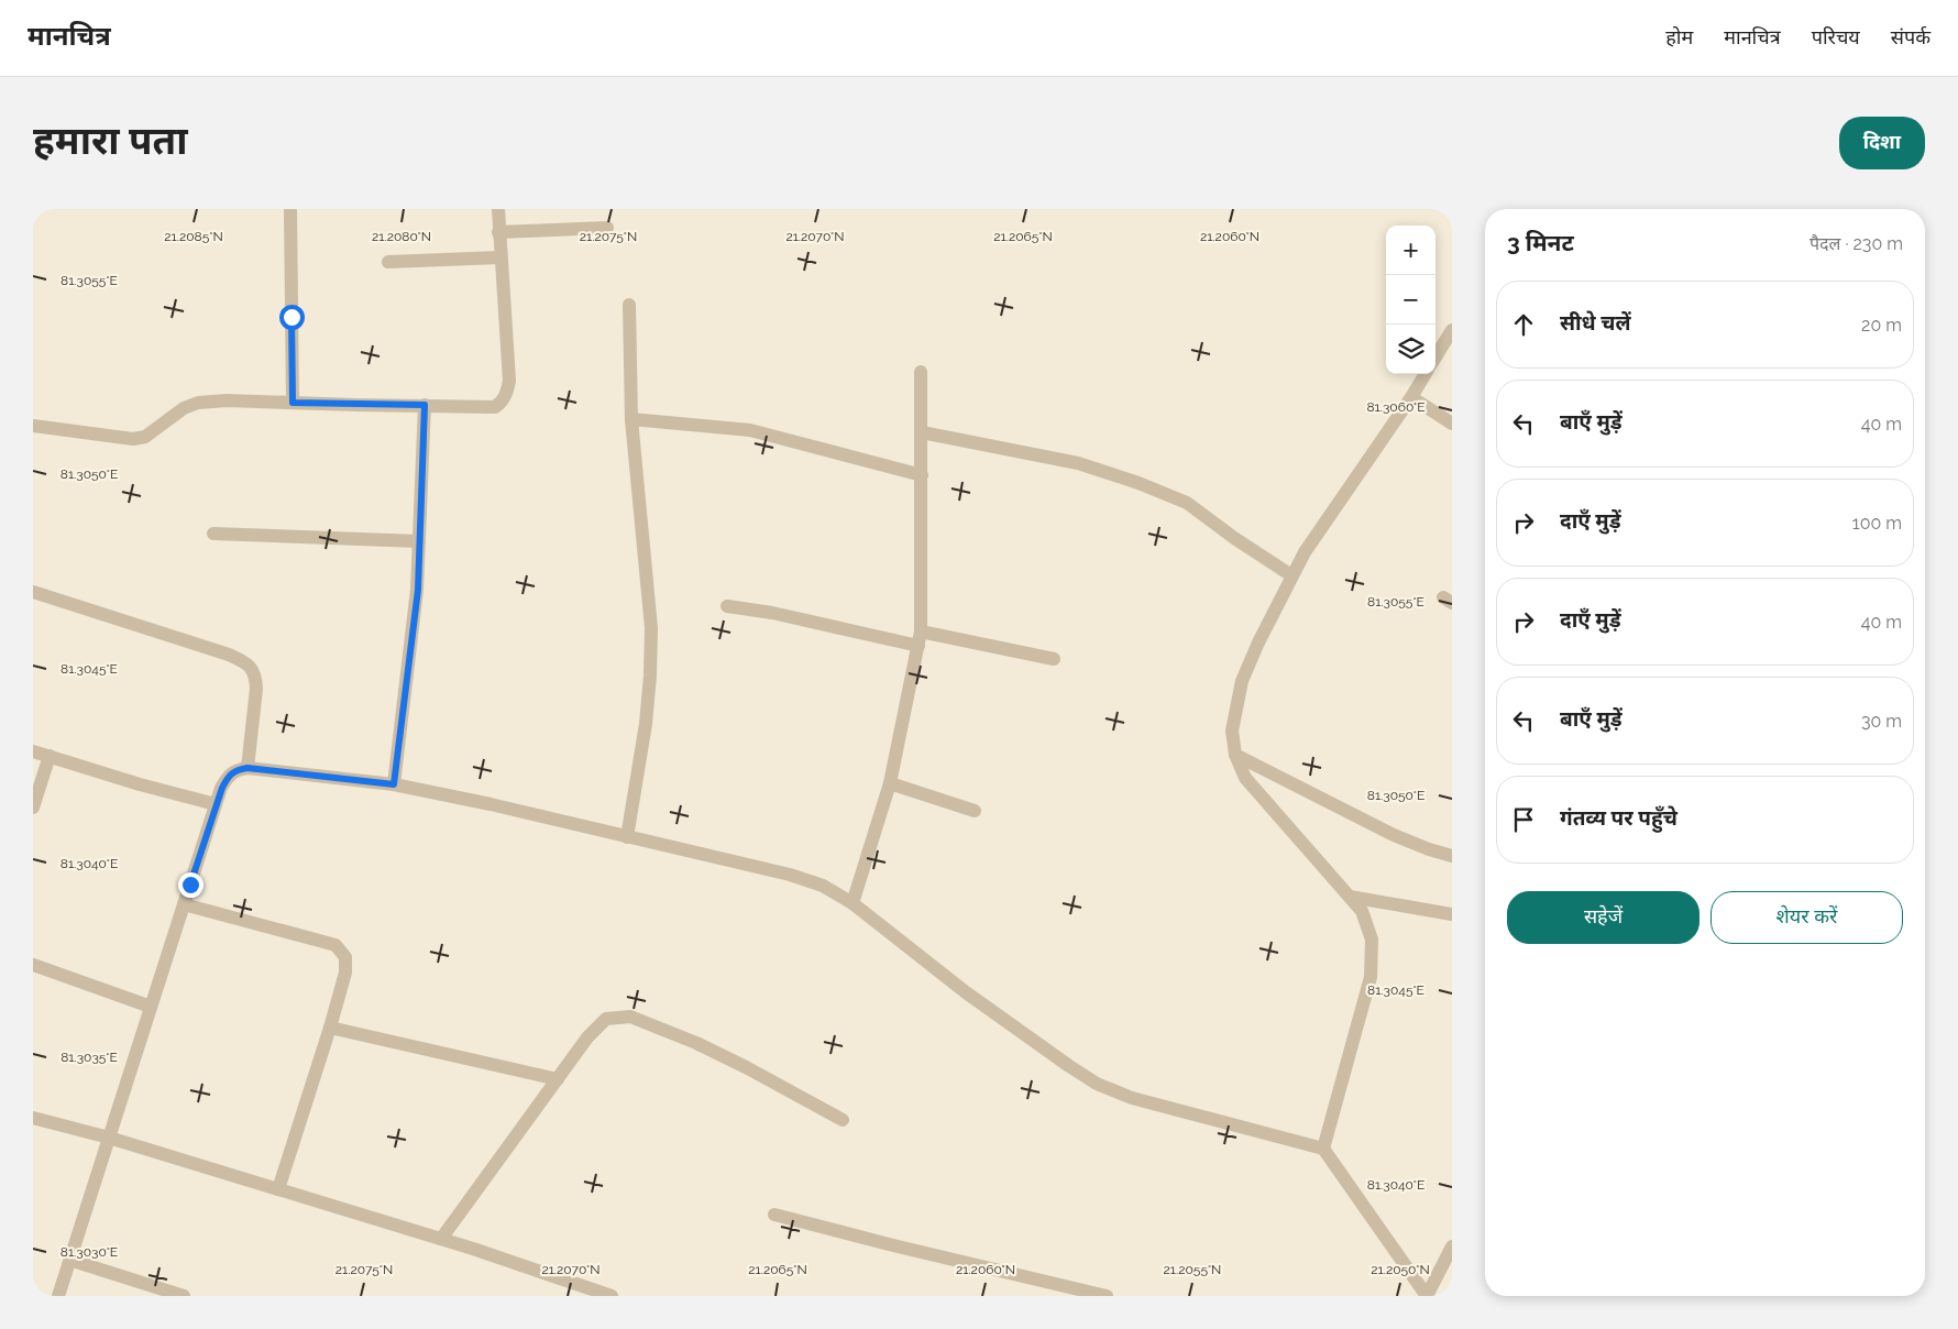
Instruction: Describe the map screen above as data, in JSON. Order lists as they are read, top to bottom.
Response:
{
  "page": {
    "header": "मानचित्र",
    "nav": [
      "होम",
      "मानचित्र",
      "परिचय",
      "संपर्क"
    ],
    "buttons": [
      "दिशा",
      ["सहेजें", "शेयर करें"]
    ],
    "title": "हमारा पता",
    "heading": ["3 मिनट", "पैदल · 230 m"],
    "map_buttons": ["+", "−"],
    "list": [
      ["सीधे चलें", "20 m"],
      ["बाएँ मुड़ें", "40 m"],
      ["दाएँ मुड़ें", "100 m"],
      ["दाएँ मुड़ें", "40 m"],
      ["बाएँ मुड़ें", "30 m"],
      "गंतव्य पर पहुँचे"
    ]
  },
  "coordinates": [
    "21.2085°N",
    "21.2080°N",
    "21.2075°N",
    "21.2070°N",
    "21.2065°N",
    "21.2060°N",
    "81.3055°E",
    "81.3060°E",
    "81.3050°E",
    "81.3045°E",
    "81.3040°E",
    "81.3035°E",
    "81.3030°E",
    "21.2055°N",
    "21.2050°N"
  ]
}
